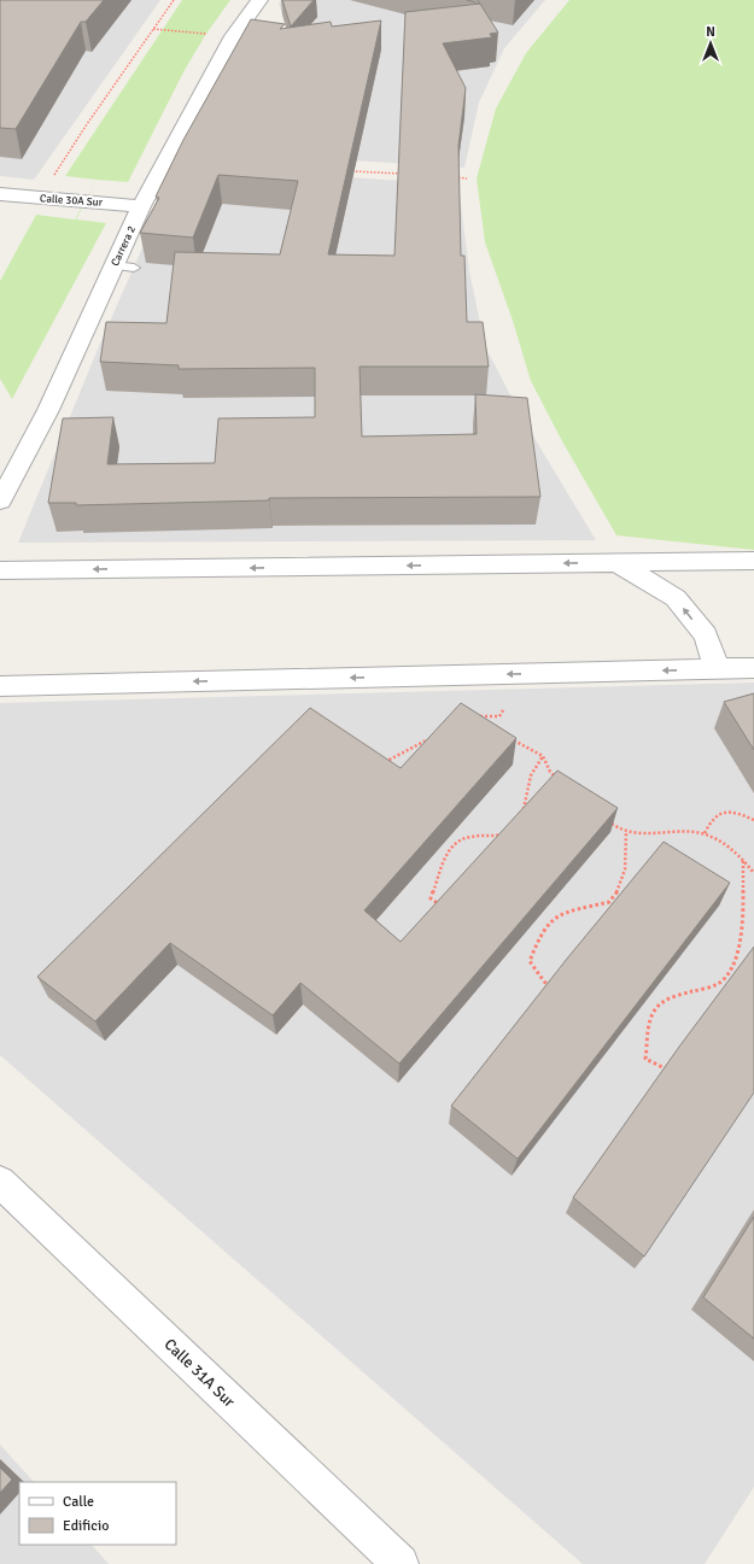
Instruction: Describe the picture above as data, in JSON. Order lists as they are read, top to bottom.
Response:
{
  "streets": {
    "street": ["Calle 30A Sur", "Carrera 2", "Calle 31A Sur"]
  },
  "crossings": [
    ["Calle 30A Sur", "Carrera 2"]
  ],
  "legend": ["Calle", "Edificio"],
  "north": "top"
}
